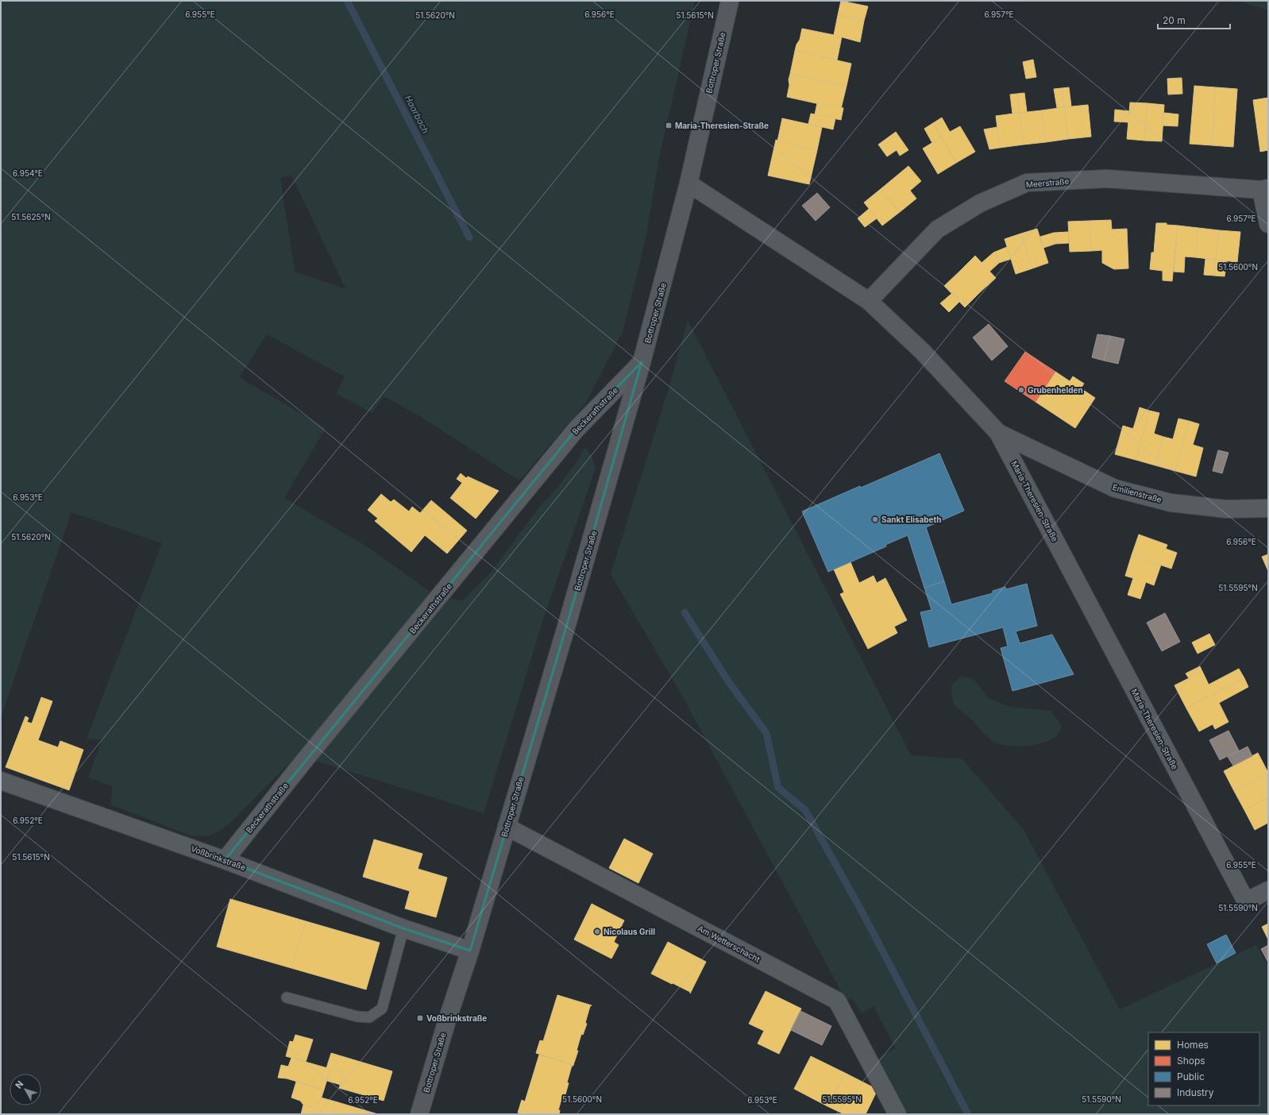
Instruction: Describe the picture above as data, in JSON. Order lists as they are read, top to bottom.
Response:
{
  "streets": {
    "main road": ["Bottroper Straße"],
    "street": [
      "Meerstraße",
      "Beckerathstraße",
      "Emilienstraße",
      "Maria-Theresien-Straße",
      "Voßbrinkstraße",
      "Am Wetterschacht"
    ]
  },
  "crossings": [
    ["Bottroper Straße", "Beckerathstraße"],
    ["Bottroper Straße", "Maria-Theresien-Straße"],
    ["Bottroper Straße", "Voßbrinkstraße"],
    ["Bottroper Straße", "Am Wetterschacht"],
    ["Meerstraße", "Maria-Theresien-Straße"],
    ["Beckerathstraße", "Voßbrinkstraße"],
    ["Emilienstraße", "Maria-Theresien-Straße"]
  ],
  "water": ["Haarbach"],
  "places": {
    "transit": ["Maria-Theresien-Straße", "Voßbrinkstraße"],
    "other": ["Grubenhelden", "Sankt Elisabeth", "Nicolaus Grill"]
  },
  "legend": [
    "Homes",
    "Shops",
    "Public",
    "Industry"
  ],
  "scale_bar": "20 m",
  "north": "top left",
  "coordinates": [
    "6.956°E",
    "6.957°E",
    "6.955°E",
    "51.5620°N",
    "51.5615°N",
    "6.954°E",
    "51.5625°N",
    "51.5600°N",
    "6.953°E",
    "51.5595°N",
    "6.952°E",
    "51.5590°N"
  ]
}
